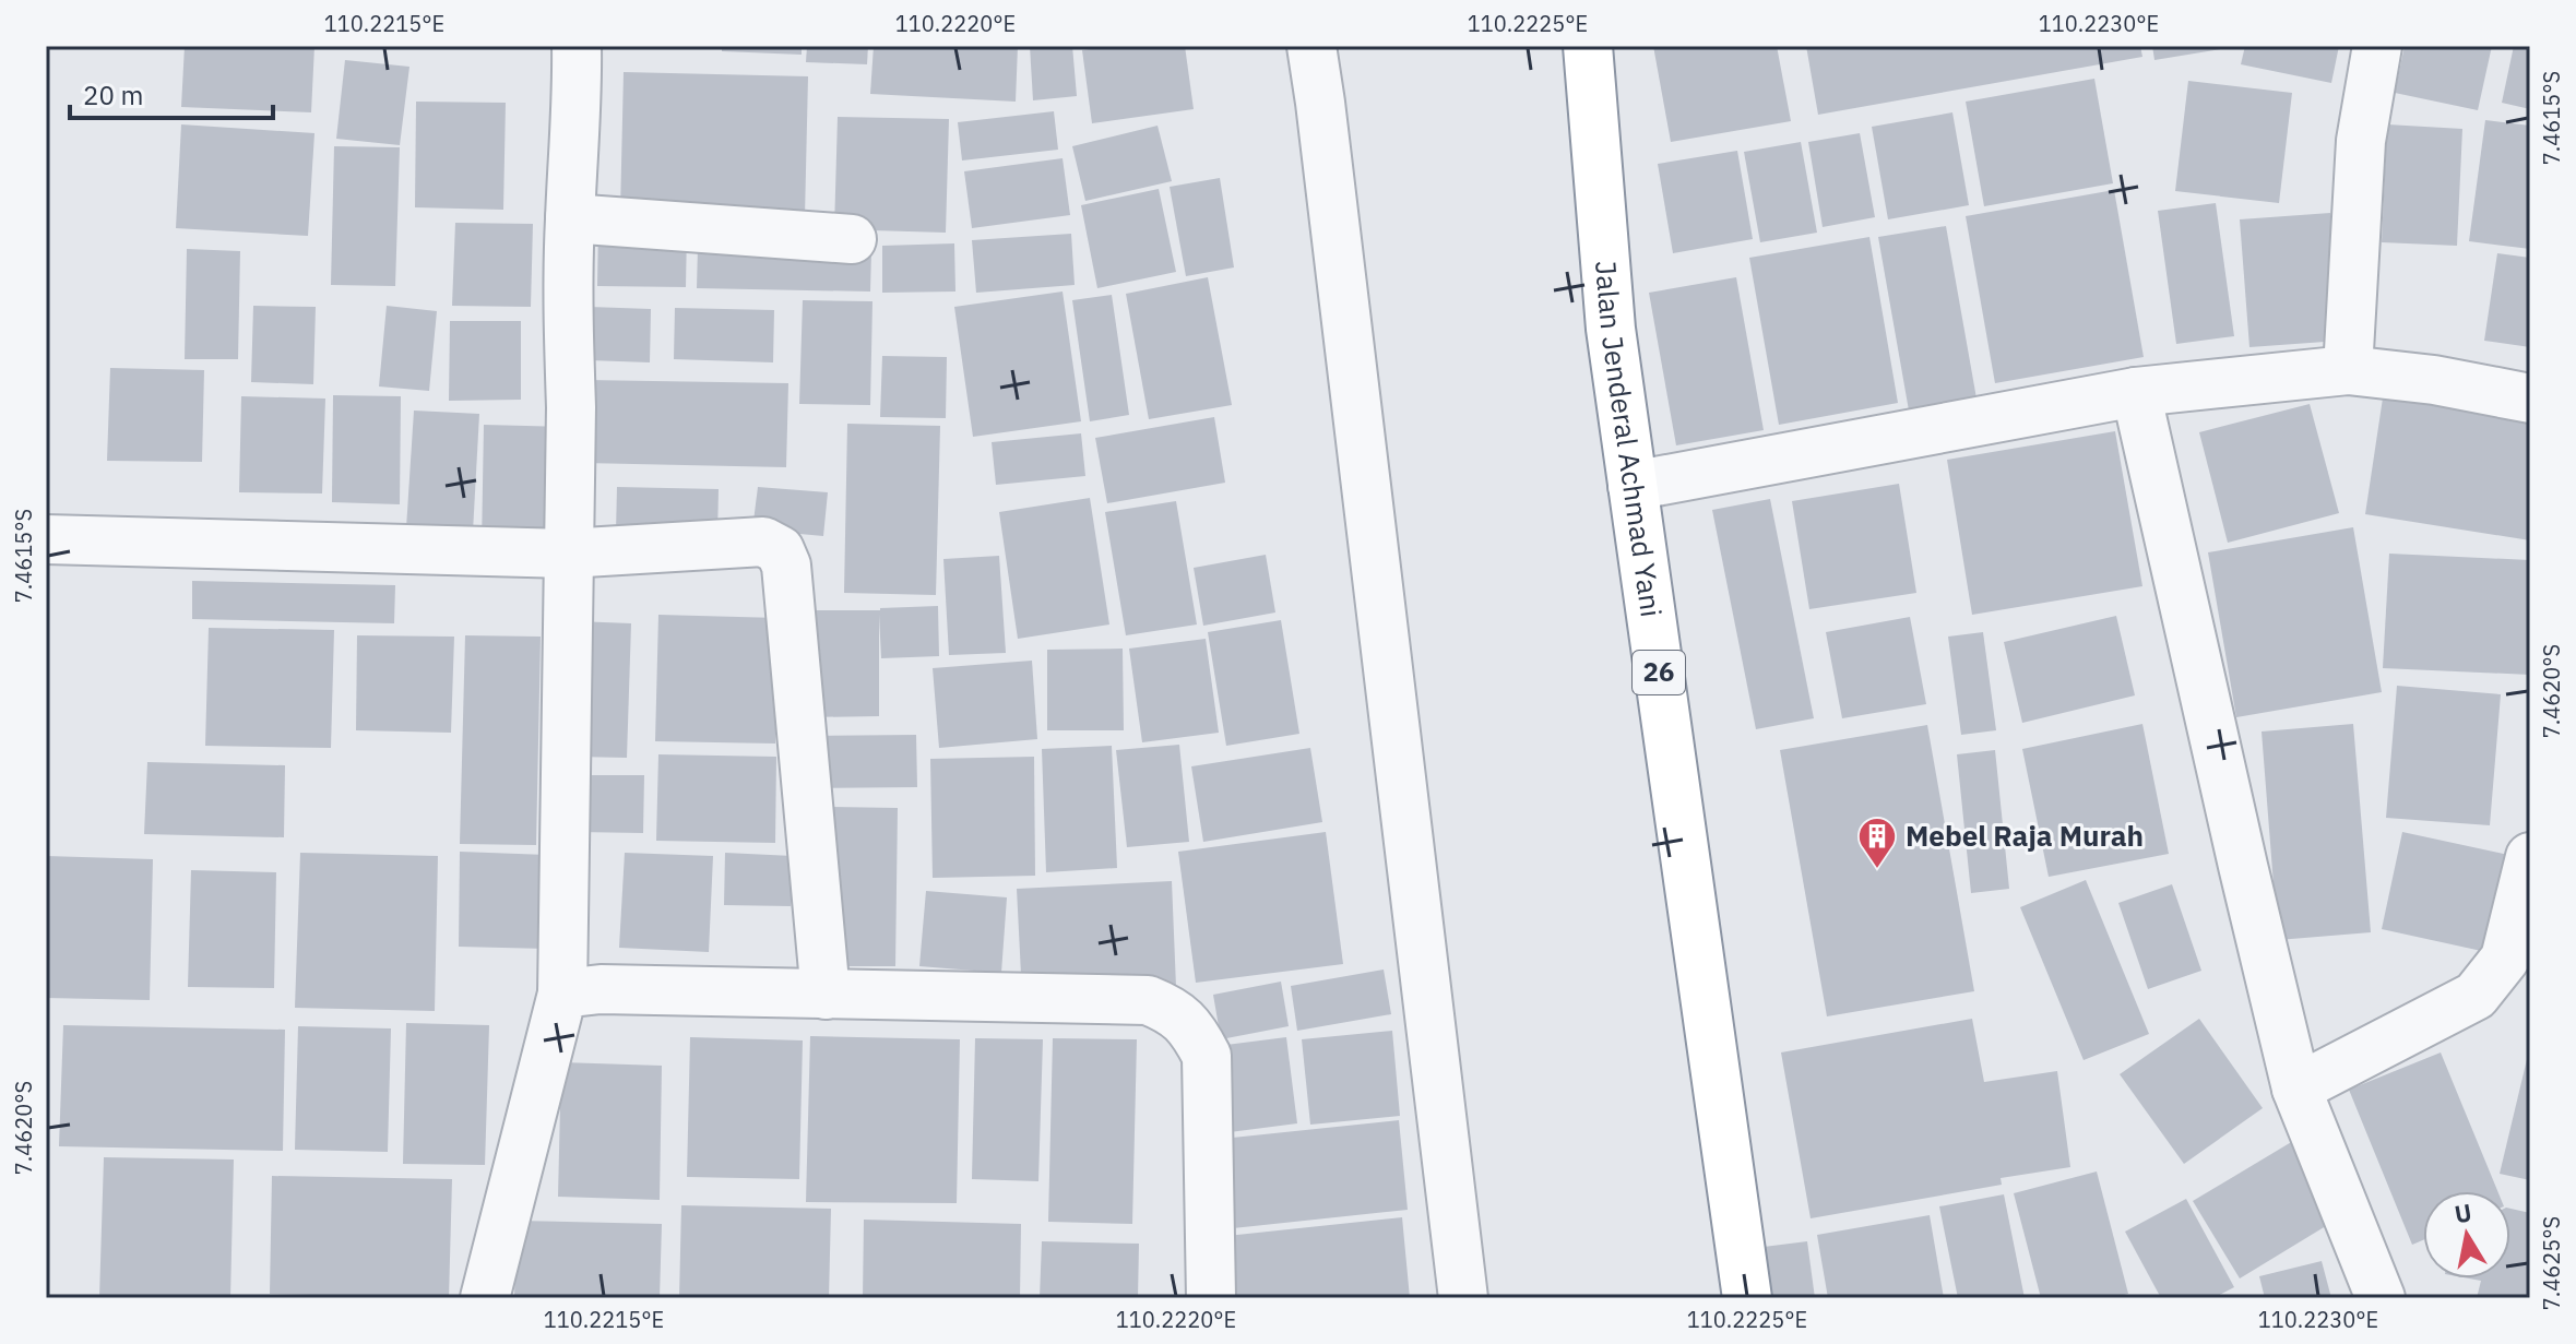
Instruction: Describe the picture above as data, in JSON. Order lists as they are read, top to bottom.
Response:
{
  "streets": {
    "highway": ["Jalan Jenderal Achmad Yani", "26"]
  },
  "places": {
    "building": ["Mebel Raja Murah"]
  },
  "scale_bar": "20 m",
  "north": "top",
  "coordinates": [
    "110.2215°E",
    "110.2220°E",
    "110.2225°E",
    "110.2230°E",
    "7.4615°S",
    "7.4620°S",
    "7.4625°S"
  ]
}
